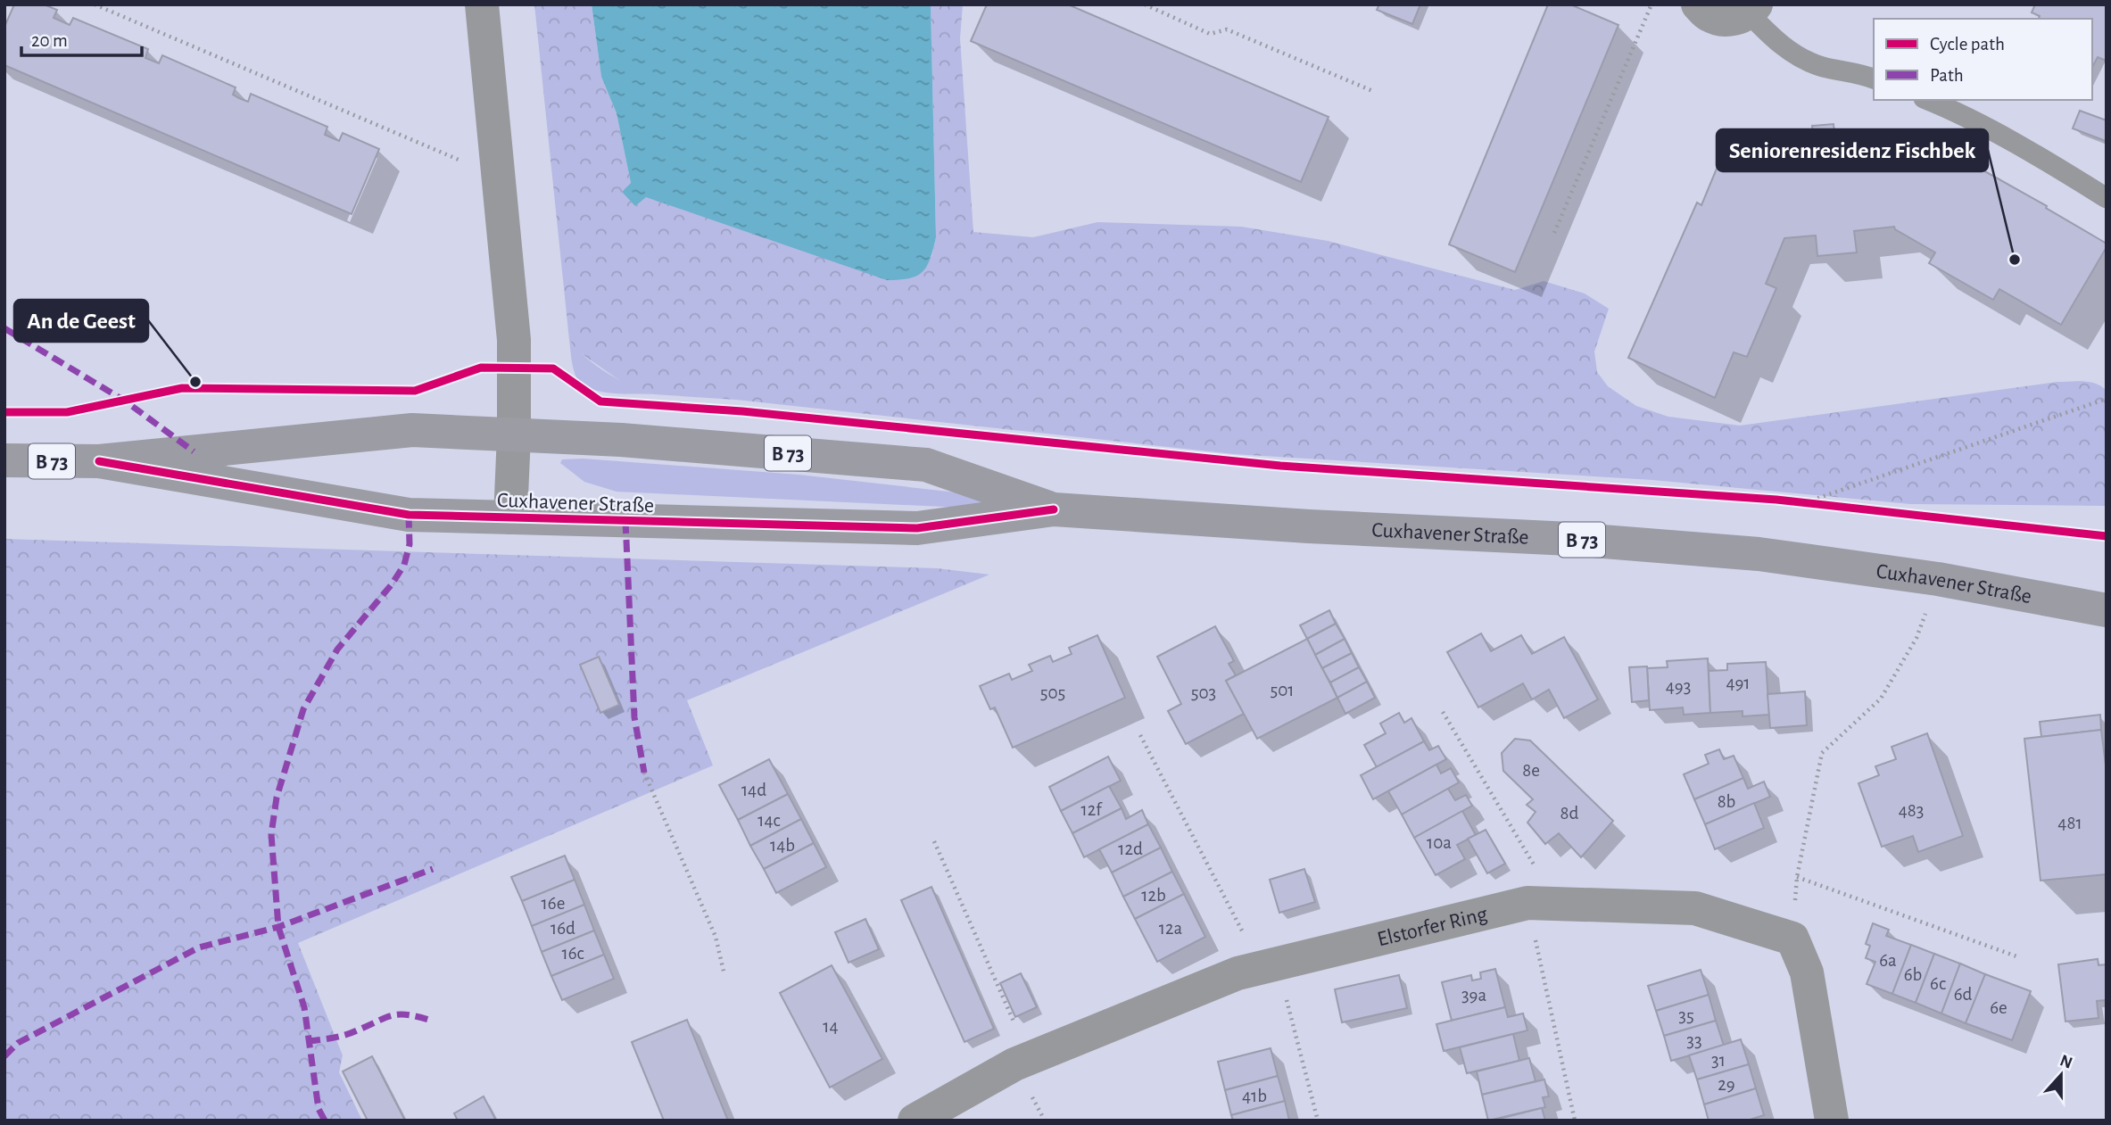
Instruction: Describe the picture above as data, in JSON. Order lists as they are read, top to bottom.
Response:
{
  "streets": {
    "main road": ["B 73", "Cuxhavener Straße"],
    "street": ["Elstorfer Ring"]
  },
  "places": ["Seniorenresidenz Fischbek", "An de Geest"],
  "house_numbers": [
    "491",
    "493",
    "501",
    "505",
    "503",
    "8e",
    "14d",
    "8b",
    "12f",
    "483",
    "8d",
    "14c",
    "481",
    "10a",
    "14b",
    "12d",
    "12b",
    "16e",
    "16d",
    "12a",
    "16c",
    "6a",
    "6b",
    "6c",
    "6d",
    "39a",
    "6e",
    "35",
    "14",
    "33",
    "31",
    "29",
    "41b"
  ],
  "legend": ["Cycle path", "Path"],
  "scale_bar": "20 m",
  "north": "top"
}
